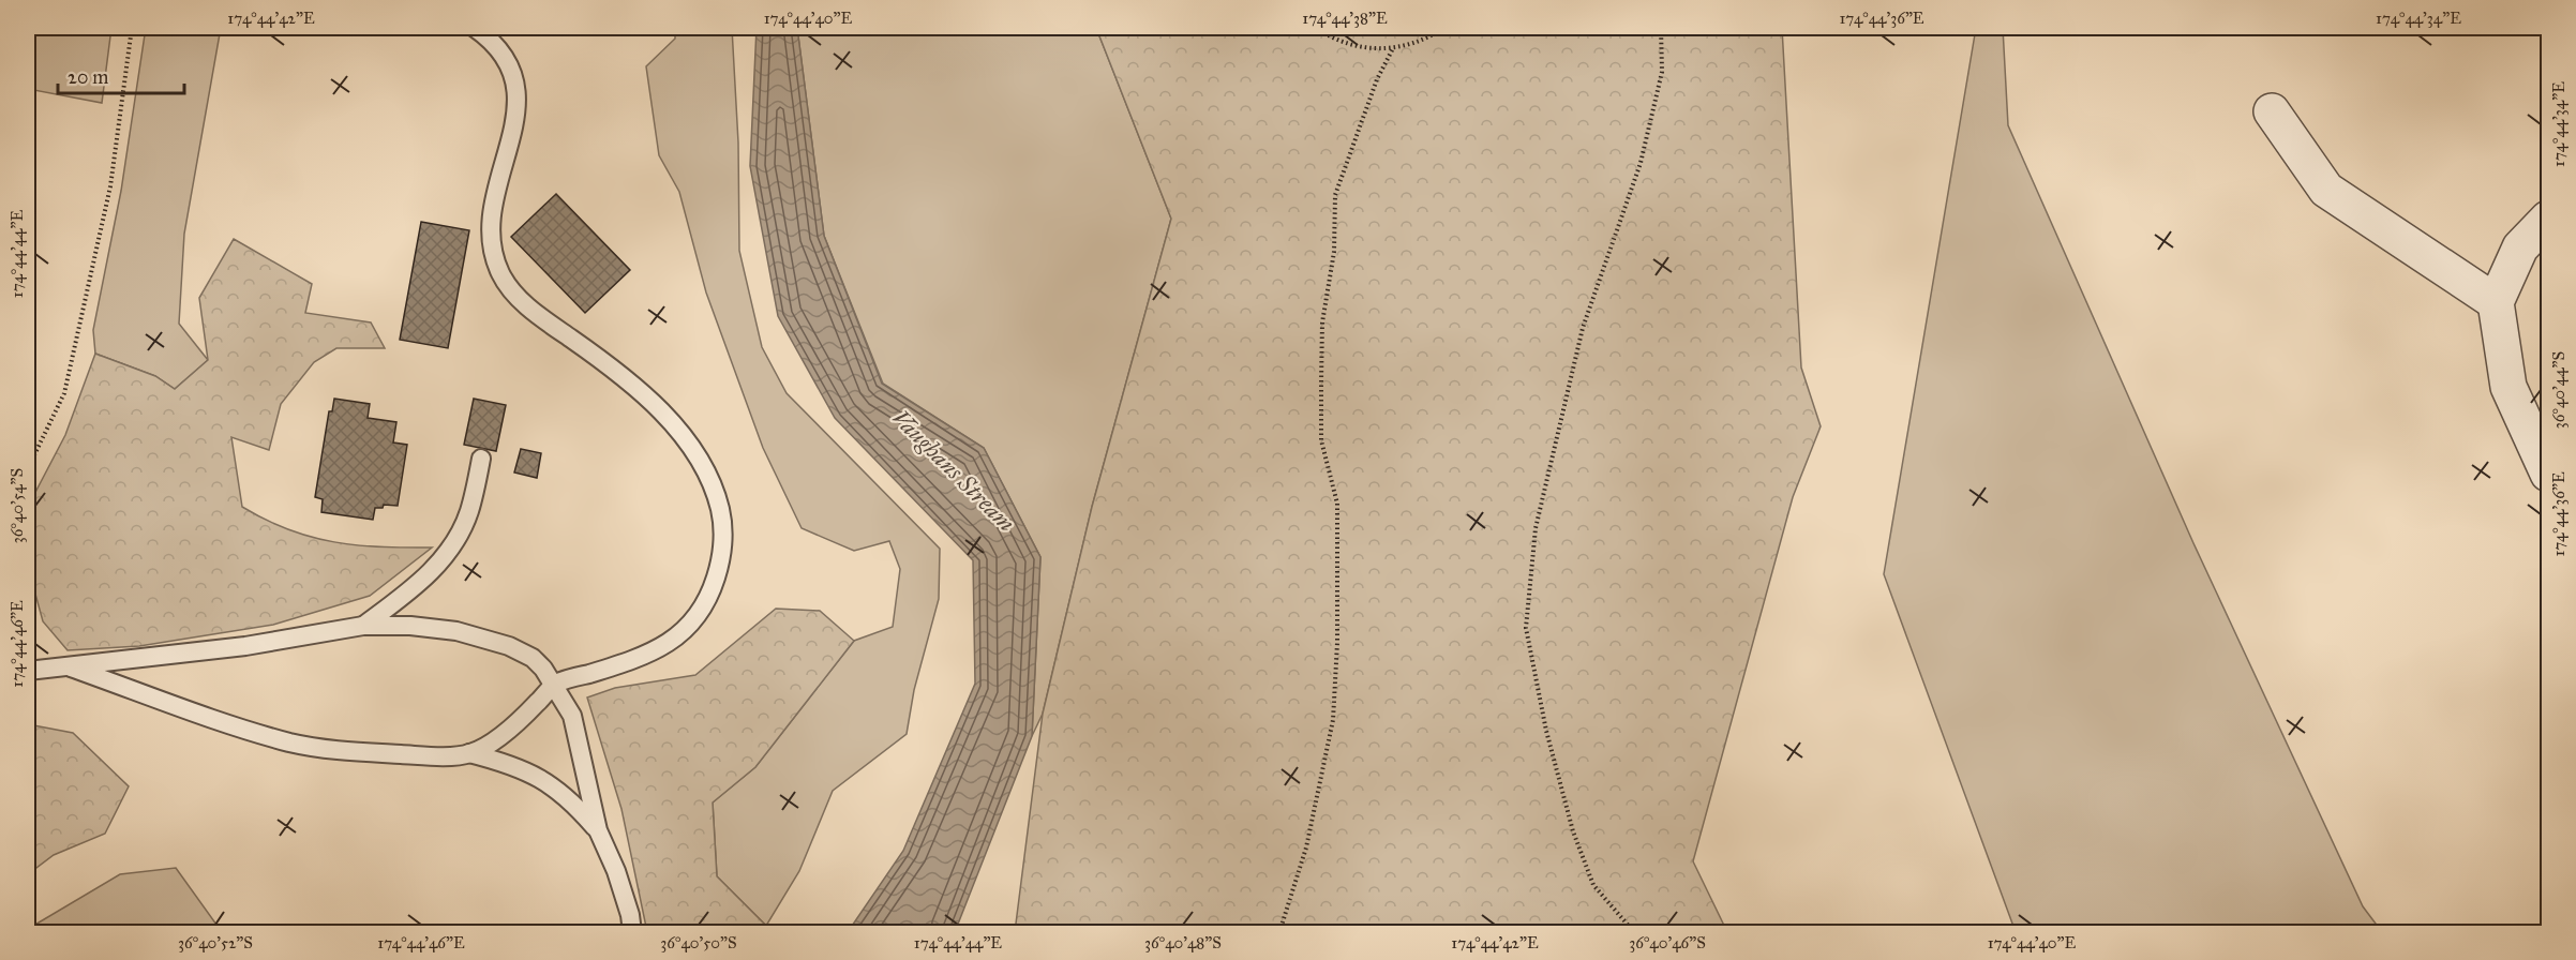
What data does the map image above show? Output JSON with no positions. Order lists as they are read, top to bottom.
{
  "water": ["Vaughans Stream"],
  "scale_bar": "20 m",
  "coordinates": [
    "174°44'42\"E",
    "174°44'40\"E",
    "174°44'38\"E",
    "174°44'36\"E",
    "174°44'34\"E",
    "174°44'44\"E",
    "36°40'44\"S",
    "36°40'54\"S",
    "174°44'46\"E",
    "36°40'52\"S",
    "36°40'50\"S",
    "36°40'48\"S",
    "36°40'46\"S"
  ]
}
